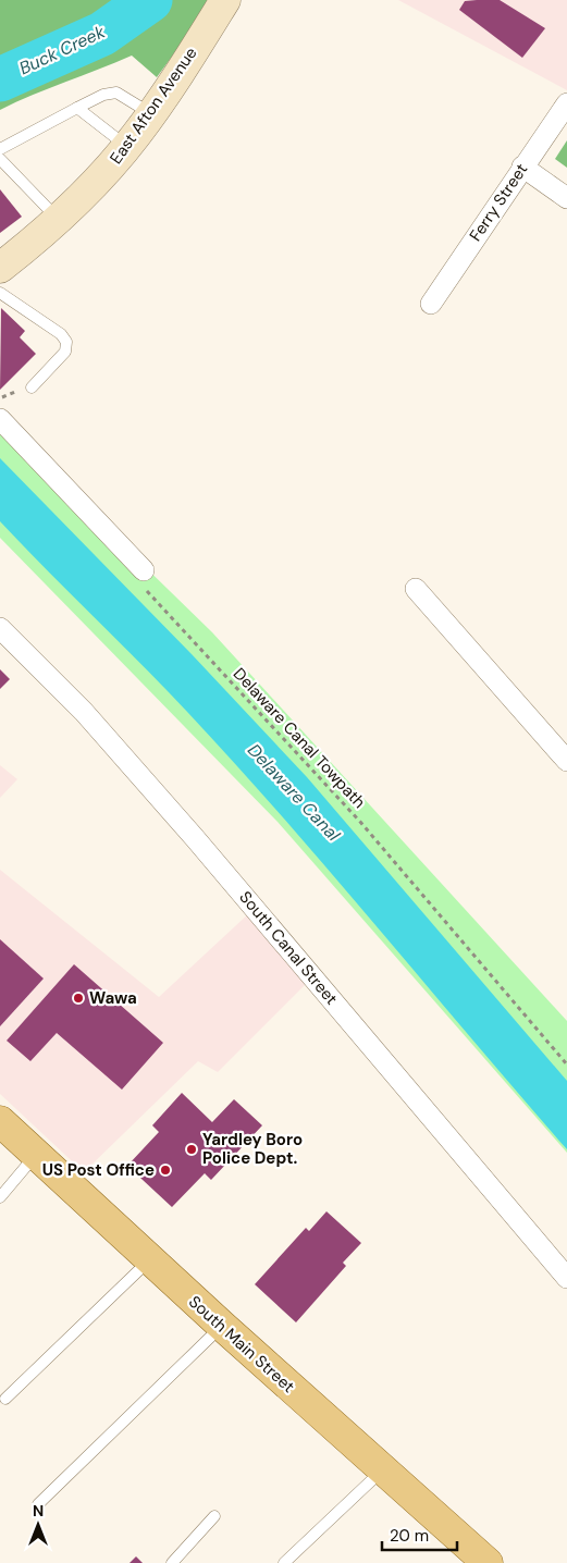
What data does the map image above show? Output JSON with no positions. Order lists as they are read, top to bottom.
{
  "streets": {
    "main road": ["East Afton Avenue", "South Main Street"],
    "street": ["Ferry Street", "South Canal Street"],
    "path": ["Delaware Canal Towpath"]
  },
  "water": ["Buck Creek", "Delaware Canal"],
  "places": ["Wawa", "Yardley Boro Police Dept.", "US Post Office"],
  "scale_bar": "20 m",
  "north": "top"
}
